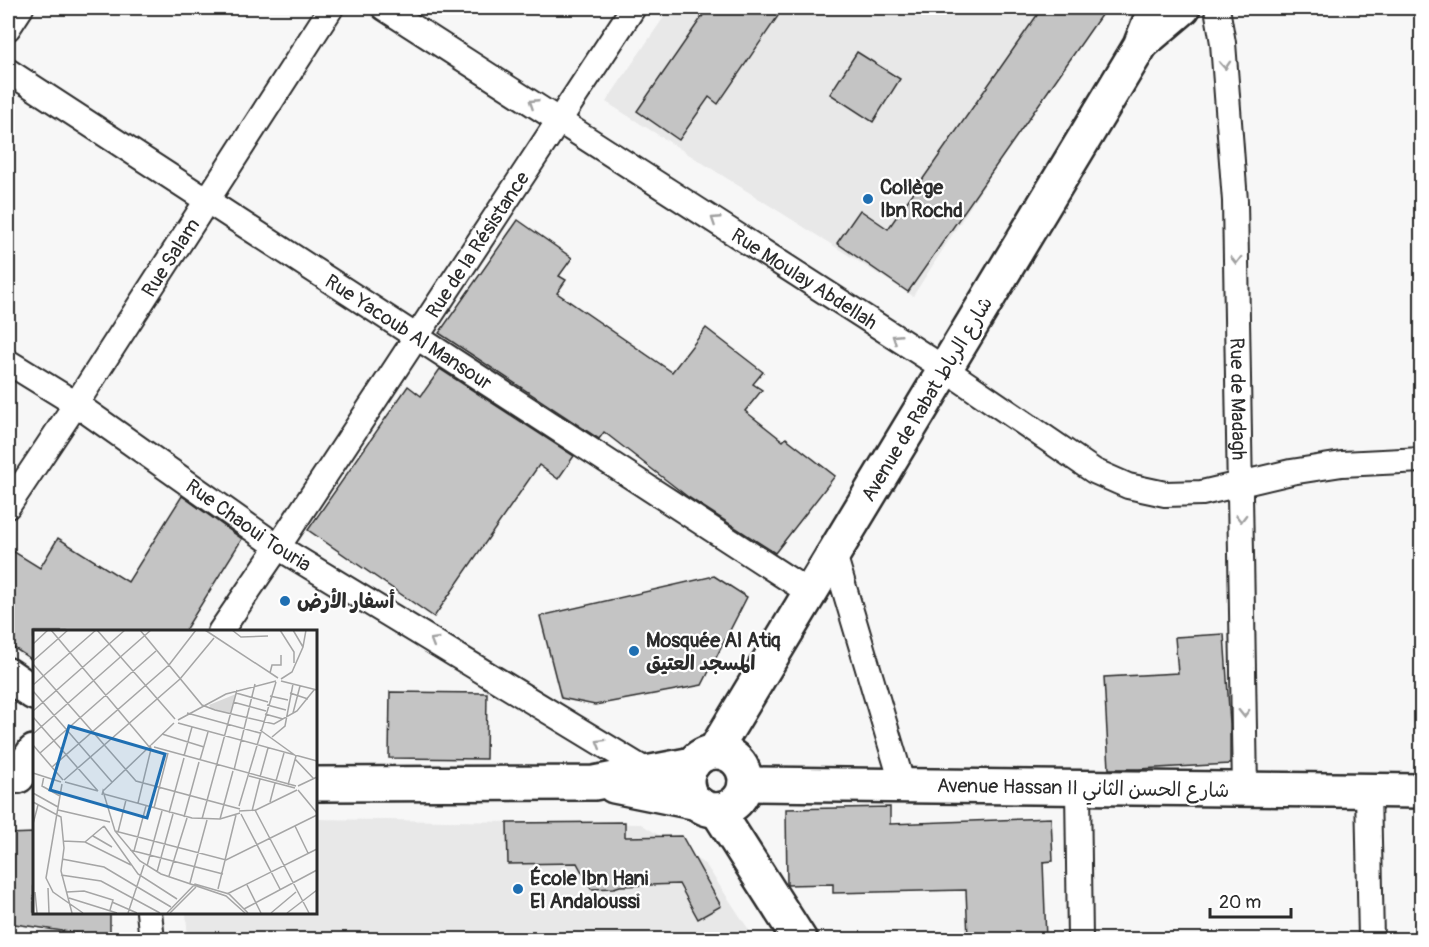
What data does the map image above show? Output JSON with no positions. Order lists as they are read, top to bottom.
{
  "streets": {
    "street": [
      "Rue de la Résistance",
      "Rue Salam",
      "Rue Moulay Abdellah",
      "Rue Yacoub Al Mansour",
      "Rue de Madagh",
      "Avenue de Rabat شارع الرباط",
      "Rue Chaoui Touria",
      "Avenue Hassan II شارع الحسن الثاني"
    ]
  },
  "crossings": [
    ["Rue de la Résistance", "Rue Moulay Abdellah"],
    ["Rue de la Résistance", "Rue Yacoub Al Mansour"],
    ["Rue de la Résistance", "Rue Chaoui Touria"],
    ["Rue Salam", "Rue Yacoub Al Mansour"],
    ["Rue Salam", "Rue Chaoui Touria"],
    ["Rue Moulay Abdellah", "Rue de Madagh"],
    ["Rue Moulay Abdellah", "Avenue de Rabat شارع الرباط"],
    ["Rue Yacoub Al Mansour", "Avenue de Rabat شارع الرباط"],
    ["Rue de Madagh", "Avenue Hassan II شارع الحسن الثاني"],
    ["Avenue de Rabat شارع الرباط", "Avenue Hassan II شارع الحسن الثاني"]
  ],
  "one_way": ["Rue Moulay Abdellah", "Rue de Madagh", "Rue Chaoui Touria"],
  "places": [
    "Collège Ibn Rochd",
    "أسفار الأرض",
    "Mosquée Al Atiq المسجد العتيق",
    "École Ibn Hani El Andaloussi"
  ],
  "scale_bar": "20 m"
}
